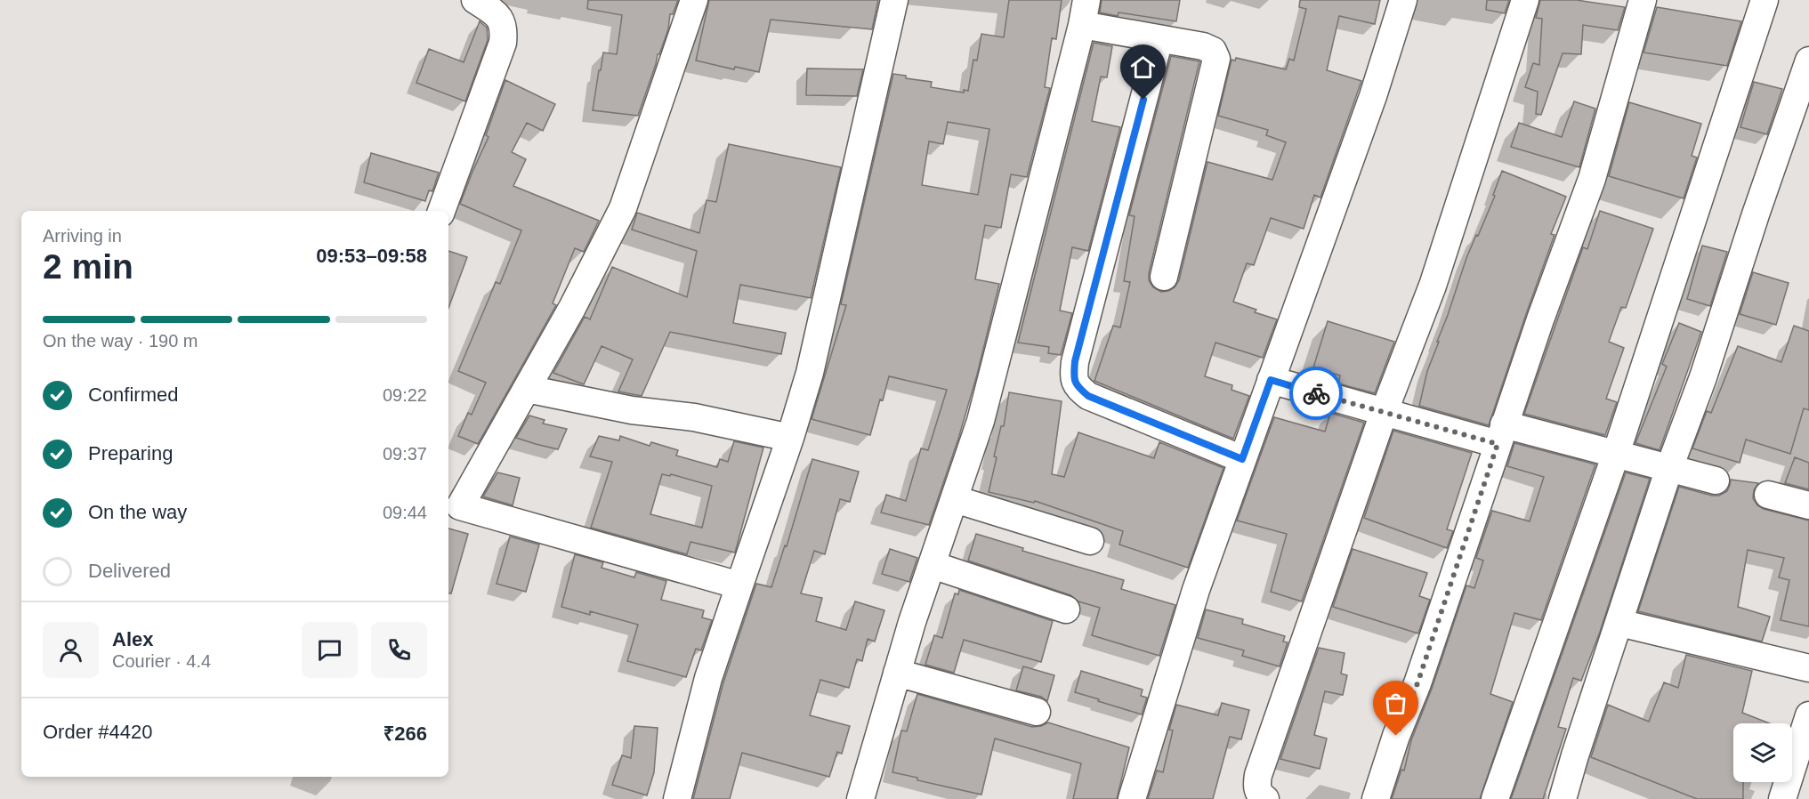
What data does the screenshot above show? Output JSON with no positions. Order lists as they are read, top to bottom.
{
  "page": {
    "heading": ["2 min", "Arriving in", "09:53–09:58"],
    "panel": [
      "Alex",
      "Courier · 4.4",
      "Order #4420",
      "₹266"
    ],
    "bar": "On the way · 190 m",
    "list": [
      ["Confirmed", "09:22"],
      ["Preparing", "09:37"],
      ["On the way", "09:44"],
      "Delivered"
    ]
  }
}
